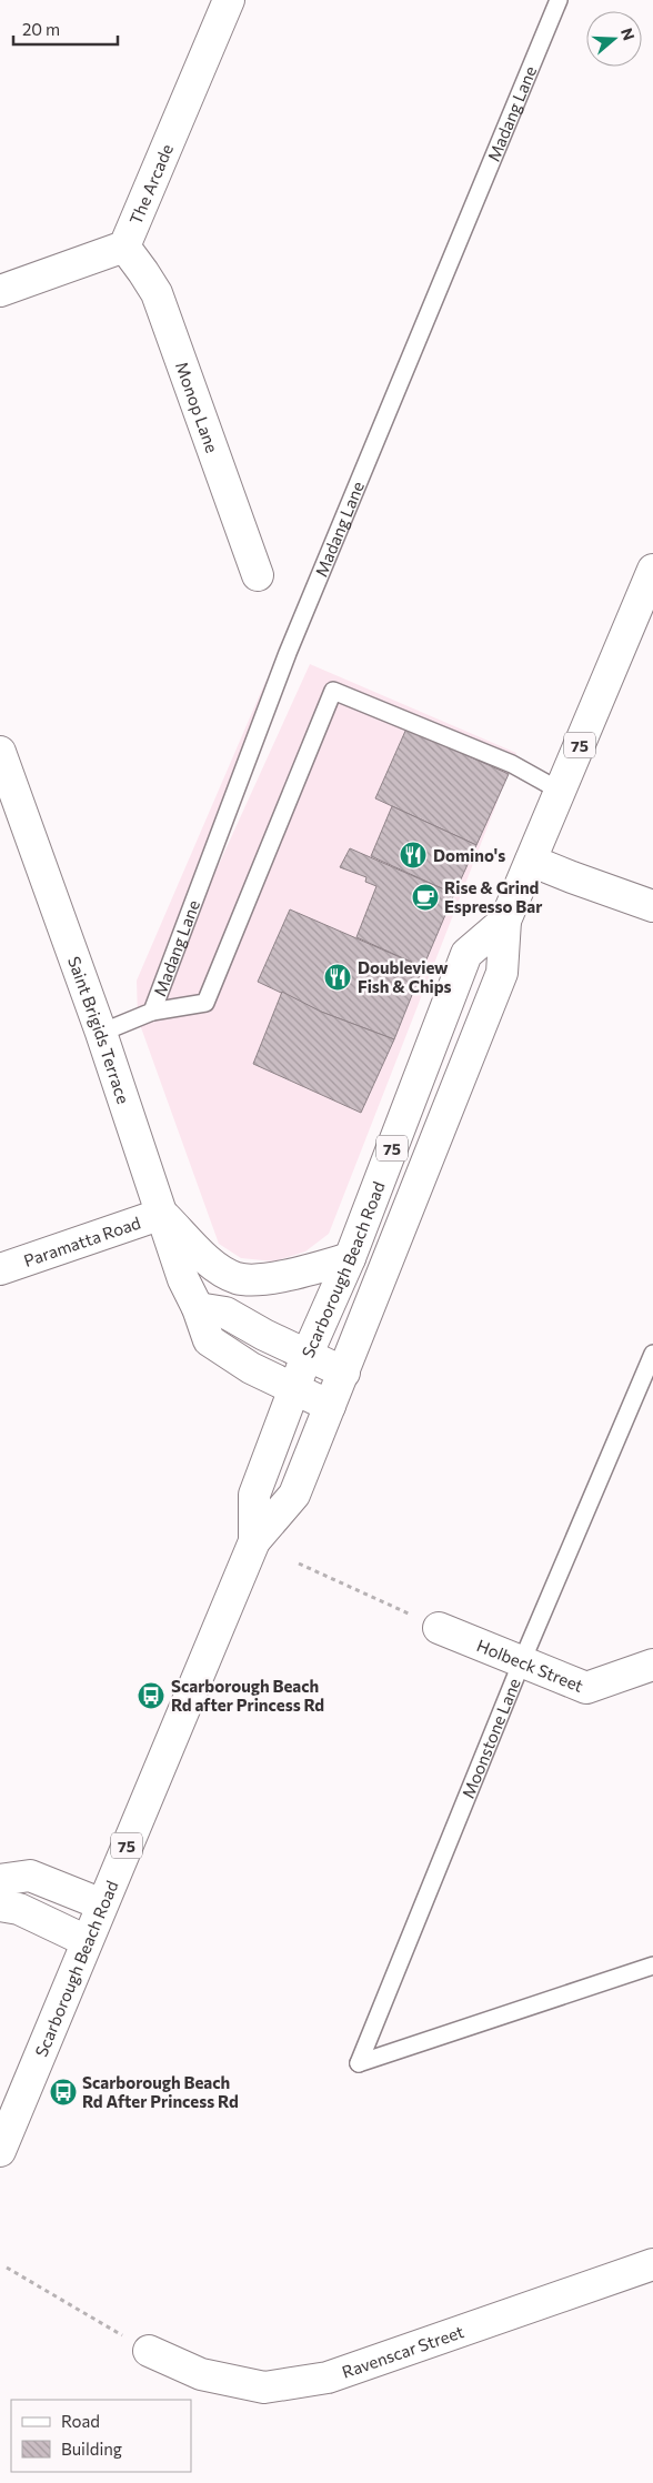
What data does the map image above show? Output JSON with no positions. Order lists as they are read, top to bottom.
{
  "streets": {
    "street": [
      "The Arcade",
      "Monop Lane",
      "75",
      "Saint Brigids Terrace",
      "Paramatta Road",
      "Scarborough Beach Road",
      "Holbeck Street",
      "Ravenscar Street"
    ],
    "lane": ["Madang Lane", "Moonstone Lane"]
  },
  "crossings": [
    ["Madang Lane", "Saint Brigids Terrace"],
    ["The Arcade", "Monop Lane"],
    ["Saint Brigids Terrace", "Paramatta Road"],
    ["Saint Brigids Terrace", "Scarborough Beach Road"],
    ["Holbeck Street", "Moonstone Lane"]
  ],
  "places": {
    "restaurant": ["Domino's", "Doubleview Fish & Chips"],
    "cafe": ["Rise & Grind Espresso Bar"],
    "bus stop": ["Scarborough Beach Rd after Princess Rd", "Scarborough Beach Rd After Princess Rd"]
  },
  "legend": ["Road", "Building"],
  "scale_bar": "20 m",
  "north": "right"
}
